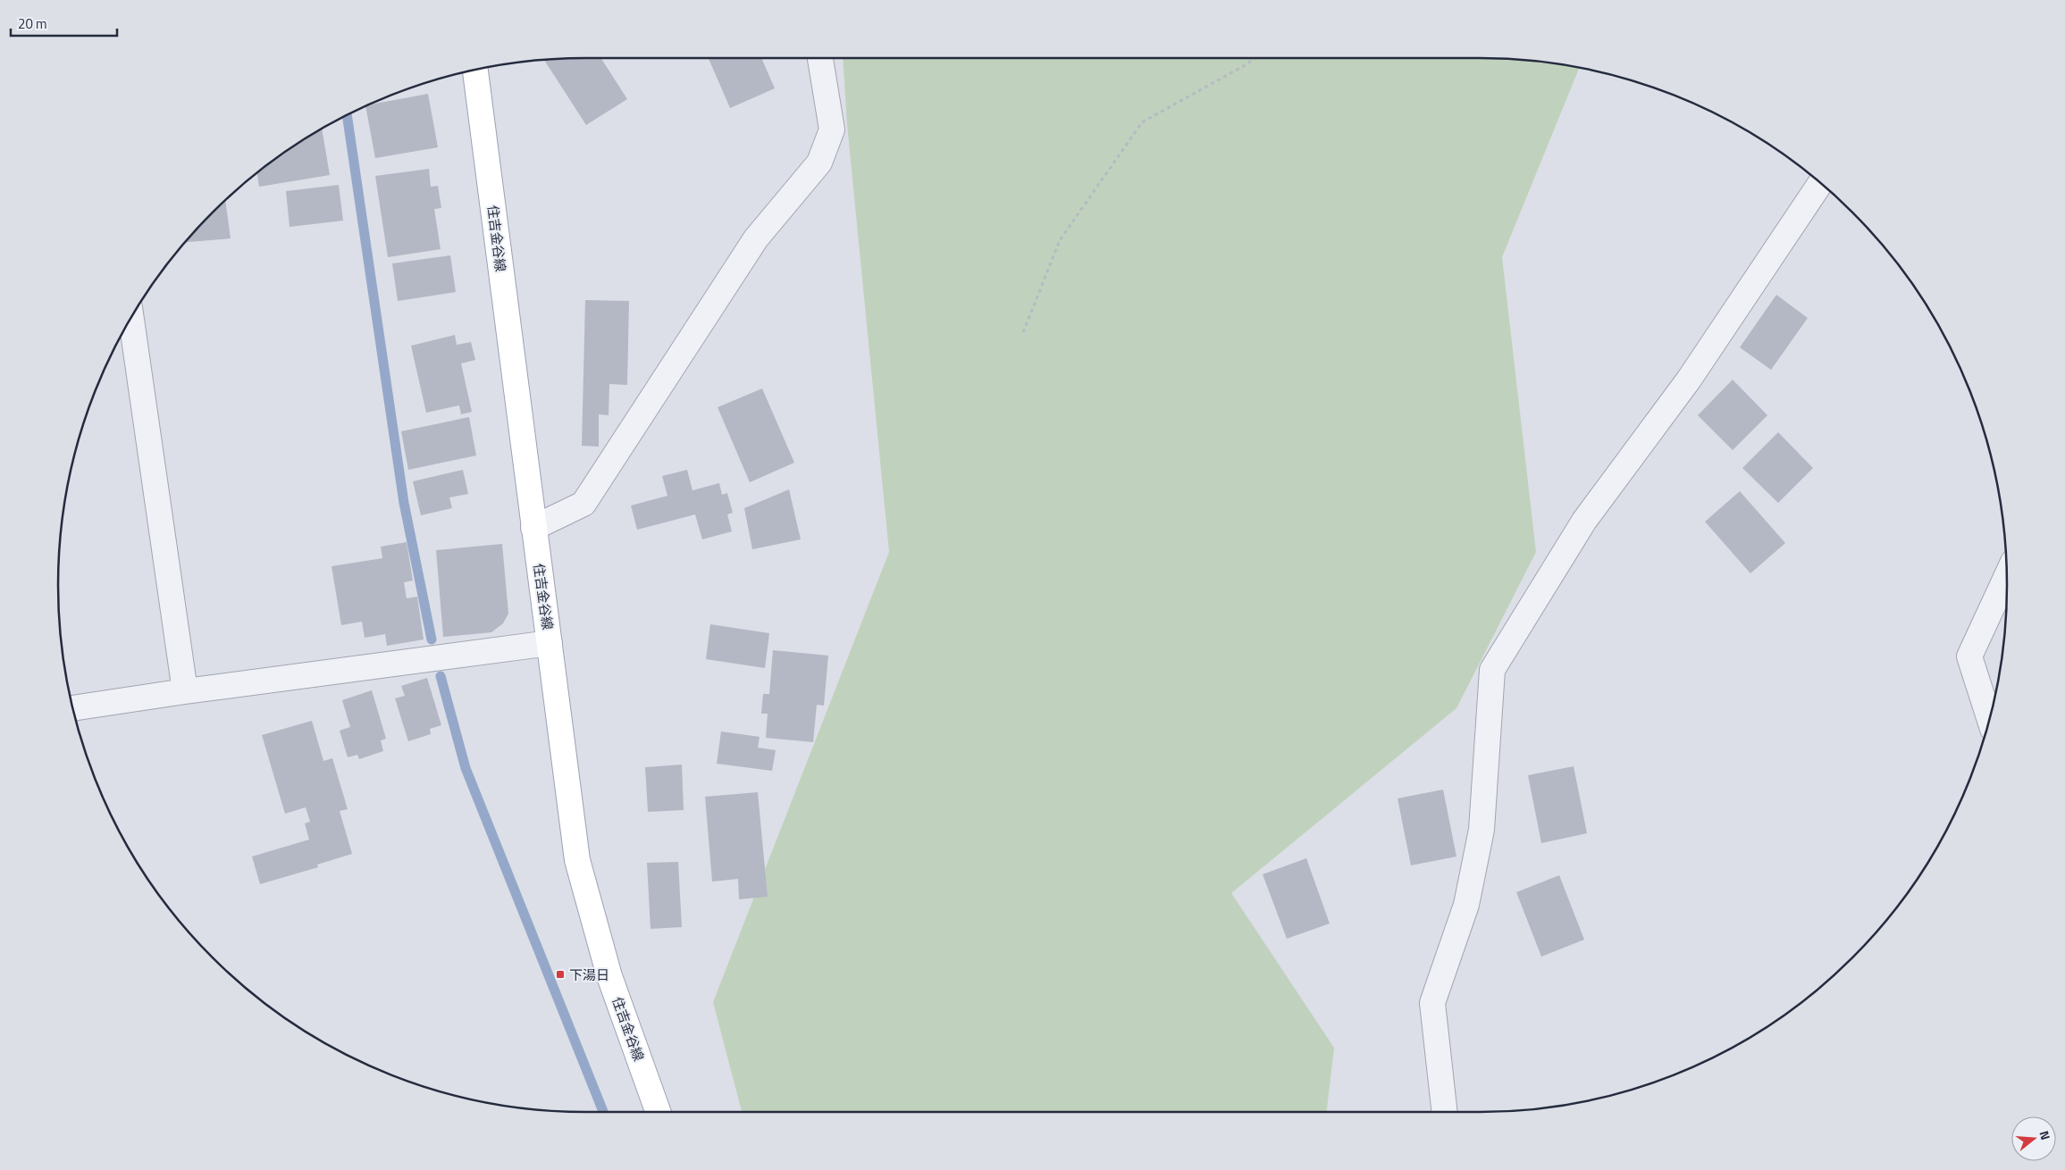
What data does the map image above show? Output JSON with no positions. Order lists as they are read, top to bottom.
{
  "streets": {
    "main road": ["住吉金谷線"]
  },
  "places": {
    "transit": ["下湯日"]
  },
  "scale_bar": "20 m",
  "north": "right"
}
